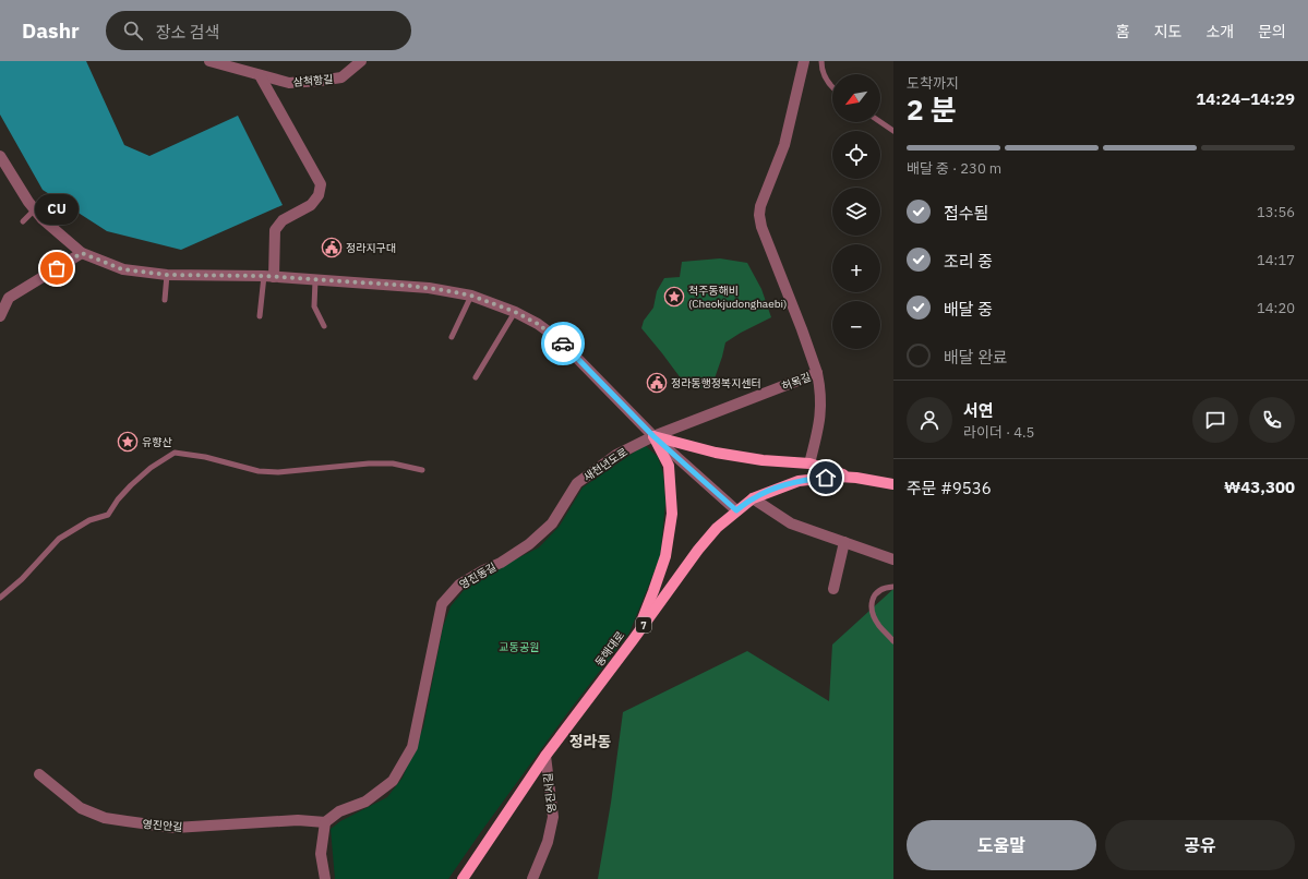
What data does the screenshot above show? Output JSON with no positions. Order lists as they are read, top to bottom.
{
  "streets": {
    "main road": ["7", "동해대로"],
    "street": [
      "삼척항길",
      "허목길",
      "새천년도로",
      "영진동길",
      "영진서길",
      "영진안길"
    ]
  },
  "crossings": [
    ["허목길", "새천년도로"],
    ["새천년도로", "영진동길"],
    ["영진동길", "영진안길"],
    ["동해대로", "영진서길"]
  ],
  "districts": ["정라동"],
  "parks": ["교동공원"],
  "places": {
    "public building": ["정라지구대", "정라동행정복지센터"],
    "other": ["CU"],
    "place": ["척주동해비 (Cheokjudonghaebi)", "유향산"]
  },
  "north": "bottom left",
  "page": {
    "header": "Dashr",
    "search": "장소 검색",
    "nav": [
      "홈",
      "지도",
      "소개",
      "문의"
    ],
    "heading": ["2 분", "도착까지", "14:24–14:29"],
    "panel": [
      "서연",
      "라이더 · 4.5",
      "주문 #9536",
      "₩43,300"
    ],
    "map_buttons": ["+", "−"],
    "bar": "배달 중 · 230 m",
    "list": [
      ["접수됨", "13:56"],
      ["조리 중", "14:17"],
      ["배달 중", "14:20"],
      "배달 완료"
    ],
    "bubble": "CU",
    "buttons": ["도움말", "공유"]
  }
}
